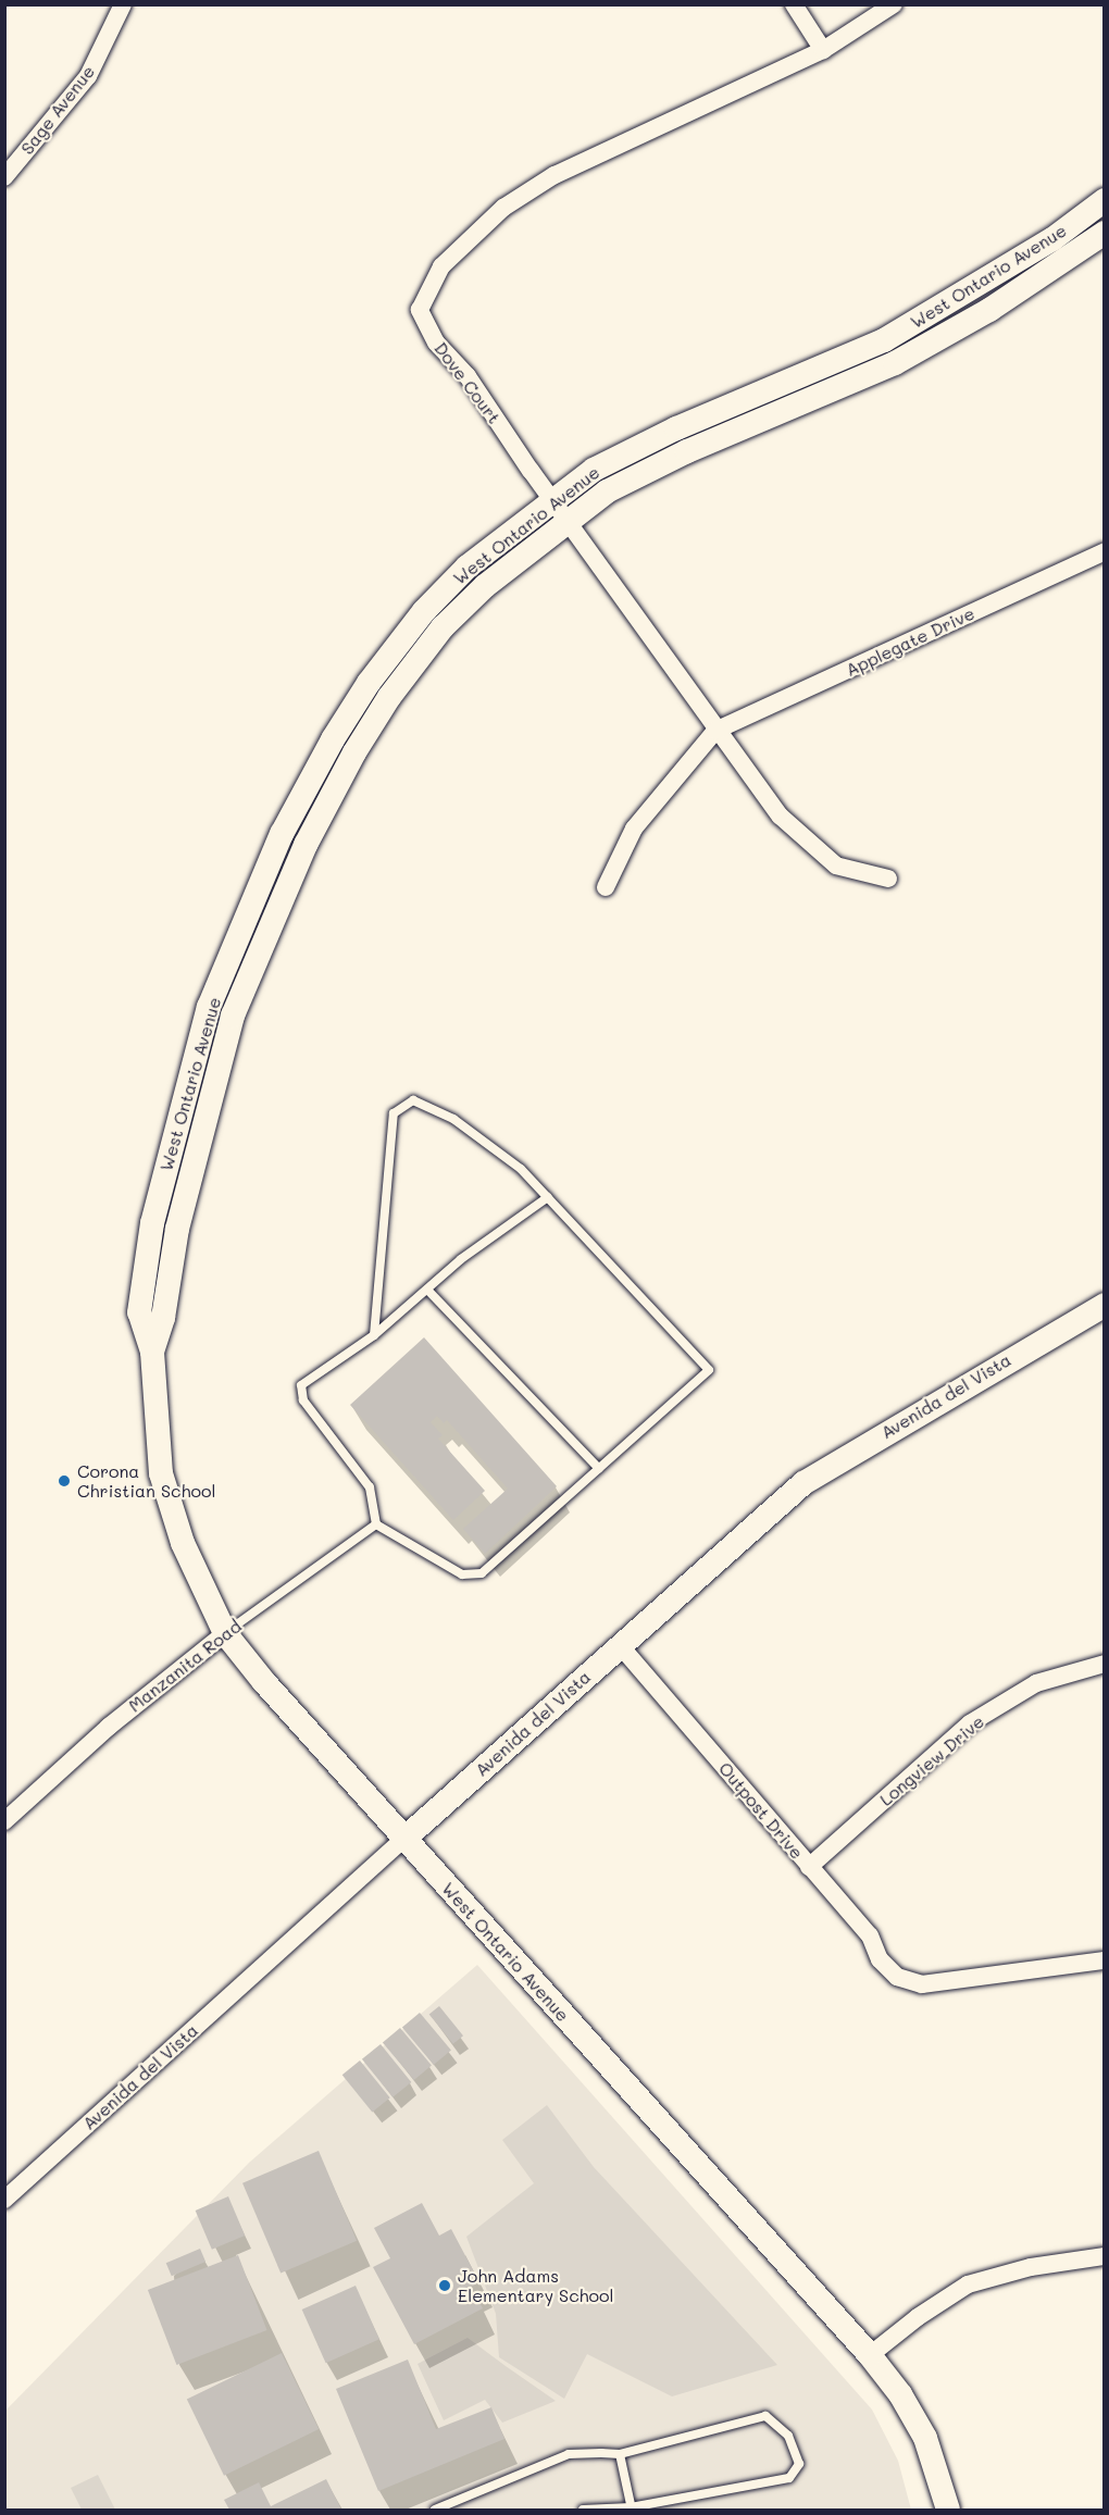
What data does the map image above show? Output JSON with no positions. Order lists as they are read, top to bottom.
{
  "streets": {
    "main road": ["West Ontario Avenue", "Avenida del Vista"],
    "street": [
      "Sage Avenue",
      "Dove Court",
      "Applegate Drive",
      "Manzanita Road",
      "Longview Drive",
      "Outpost Drive"
    ]
  },
  "crossings": [
    ["West Ontario Avenue", "Dove Court"],
    ["West Ontario Avenue", "Avenida del Vista"],
    ["West Ontario Avenue", "Manzanita Road"],
    ["Dove Court", "Applegate Drive"],
    ["Avenida del Vista", "Outpost Drive"],
    ["Longview Drive", "Outpost Drive"]
  ],
  "places": ["Corona Christian School", "John Adams Elementary School"]
}
